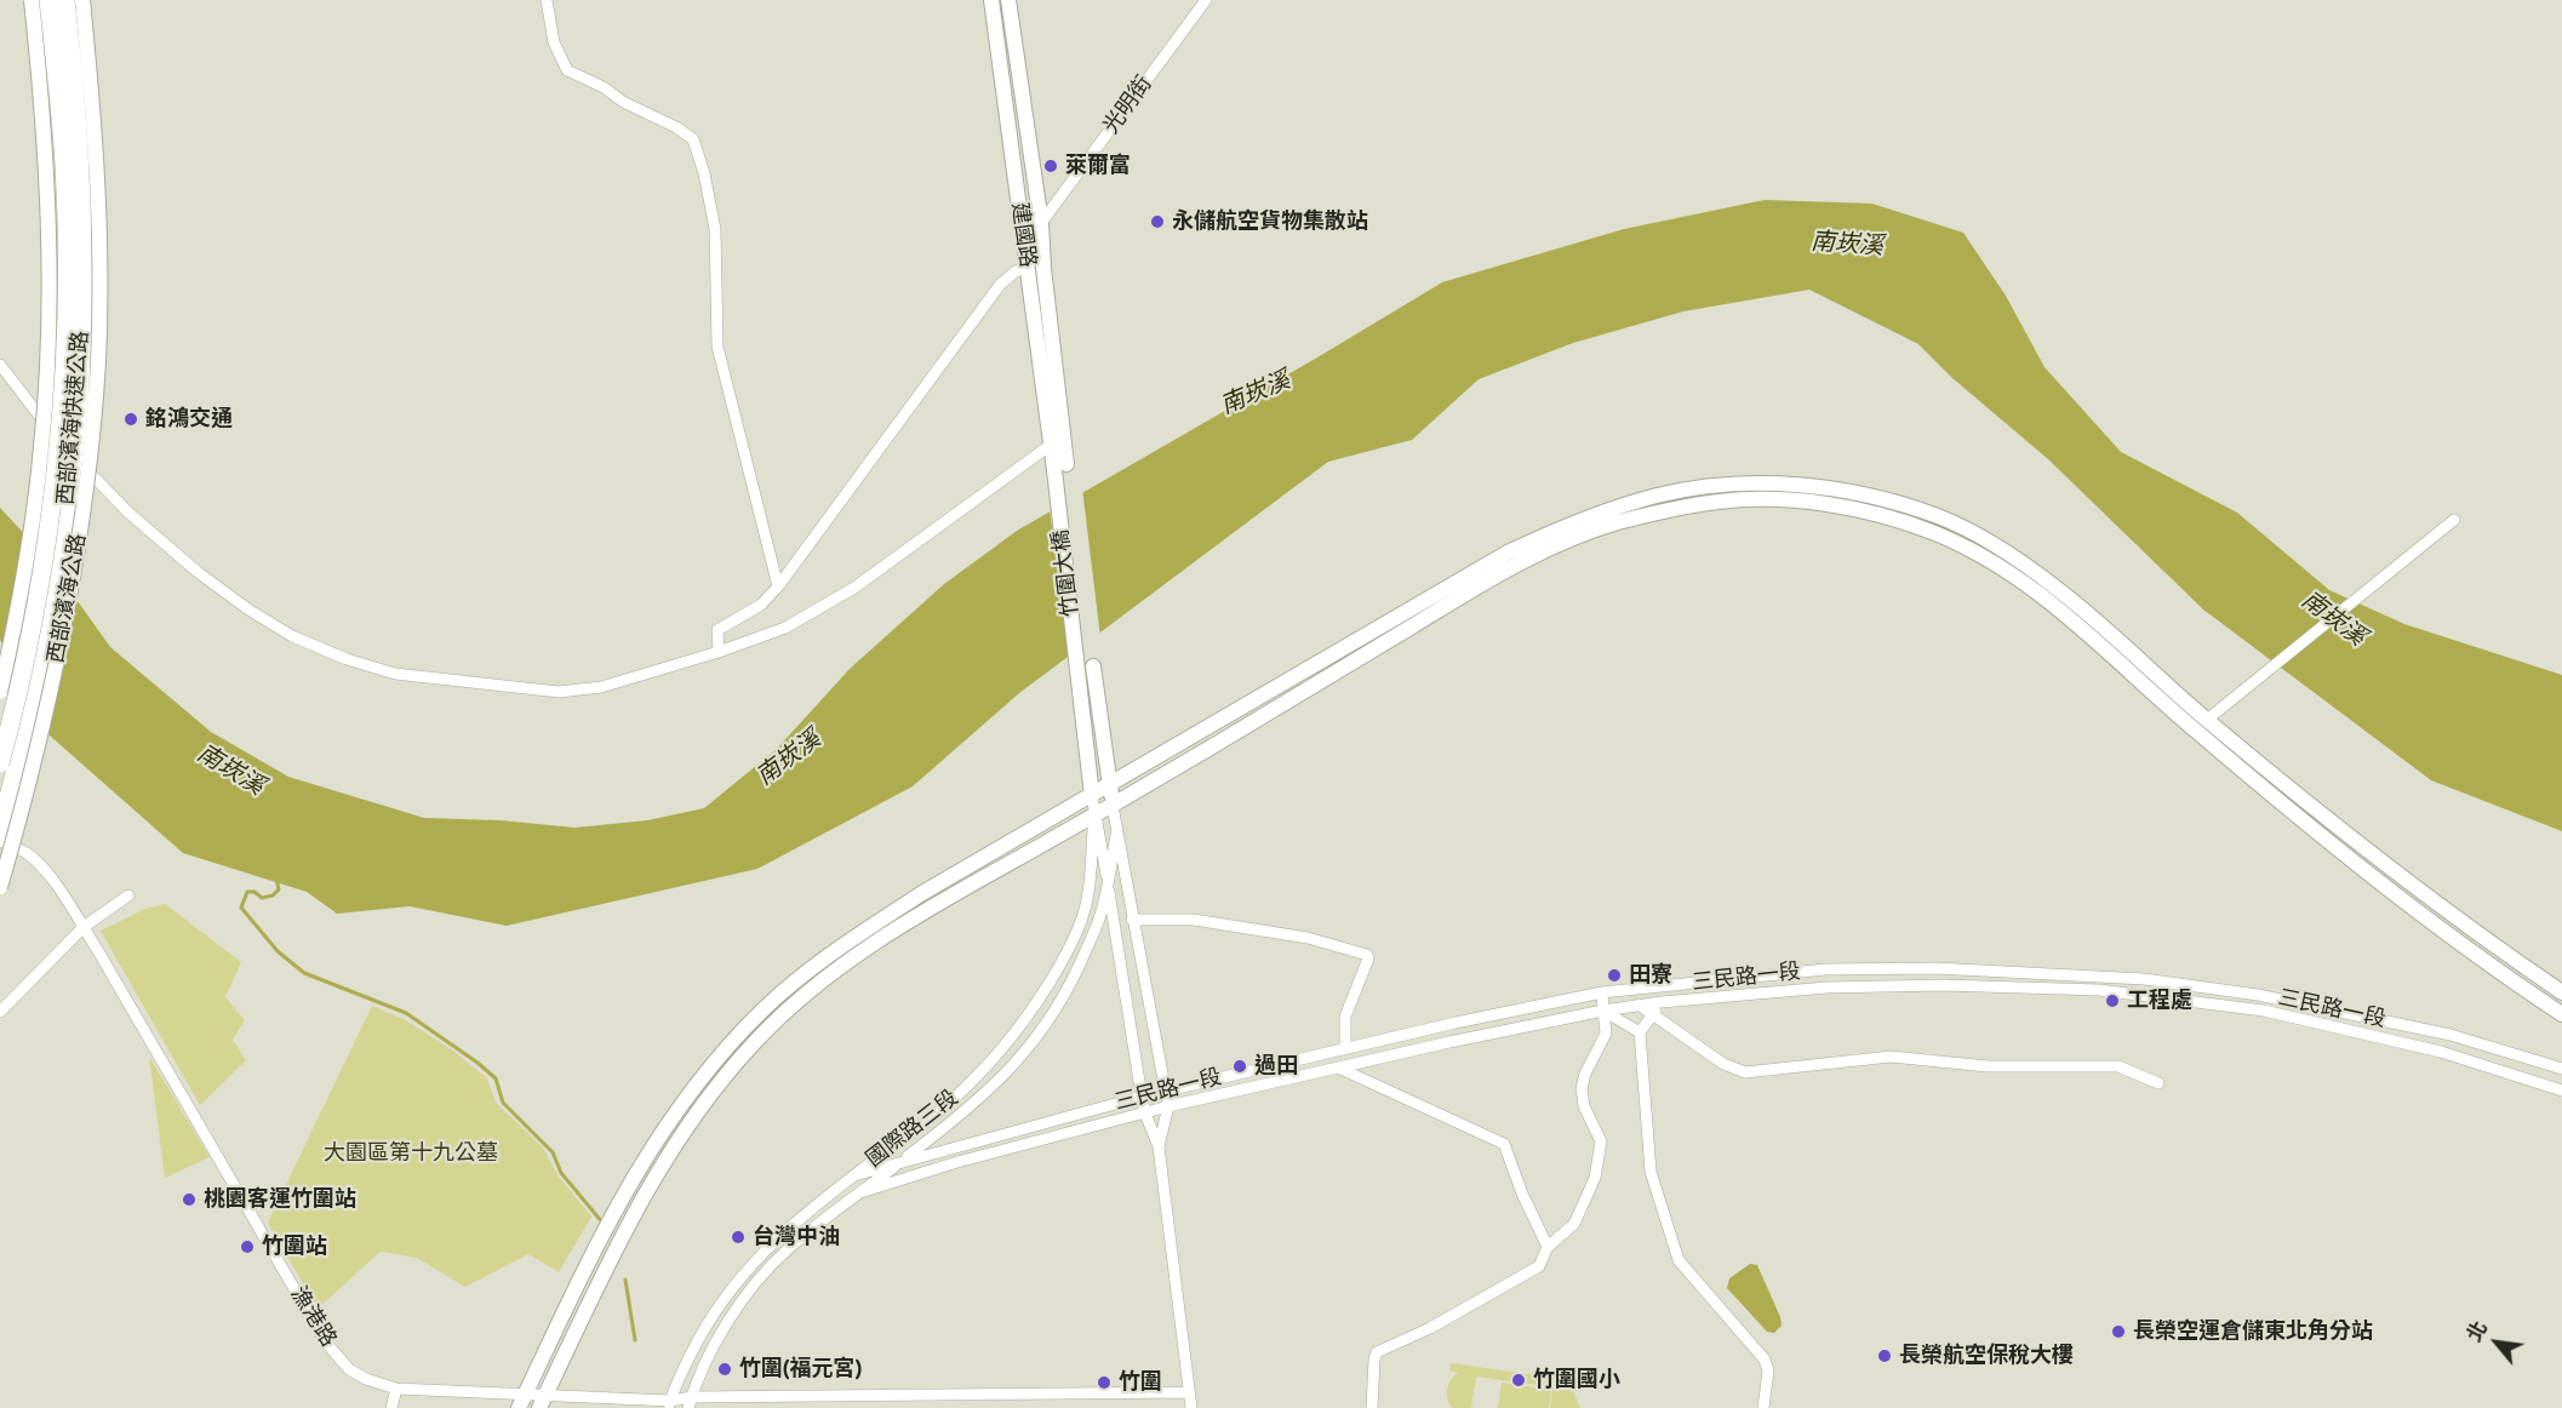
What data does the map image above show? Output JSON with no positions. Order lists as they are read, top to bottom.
{
  "streets": {
    "highway": ["西部濱海快速公路"],
    "main road": ["建國路", "竹圍大橋", "西部濱海公路"],
    "street": [
      "光明街",
      "三民路一段",
      "國際路三段",
      "漁港路"
    ]
  },
  "crossings": [
    ["光明街", "建國路"],
    ["建國路", "竹圍大橋"],
    ["西部濱海快速公路", "漁港路"],
    ["三民路一段", "國際路三段"],
    ["國際路三段", "漁港路"]
  ],
  "water": ["南崁溪"],
  "parks": ["大園區第十九公墓"],
  "places": [
    "萊爾富",
    "永儲航空貨物集散站",
    "銘鴻交通",
    "田寮",
    "工程處",
    "過田",
    "桃園客運竹圍站",
    "台灣中油",
    "竹圍站",
    "長榮空運倉儲東北角分站",
    "長榮航空保稅大樓",
    "竹圍(福元宮)",
    "竹圍國小",
    "竹圍"
  ],
  "north": "top left"
}
